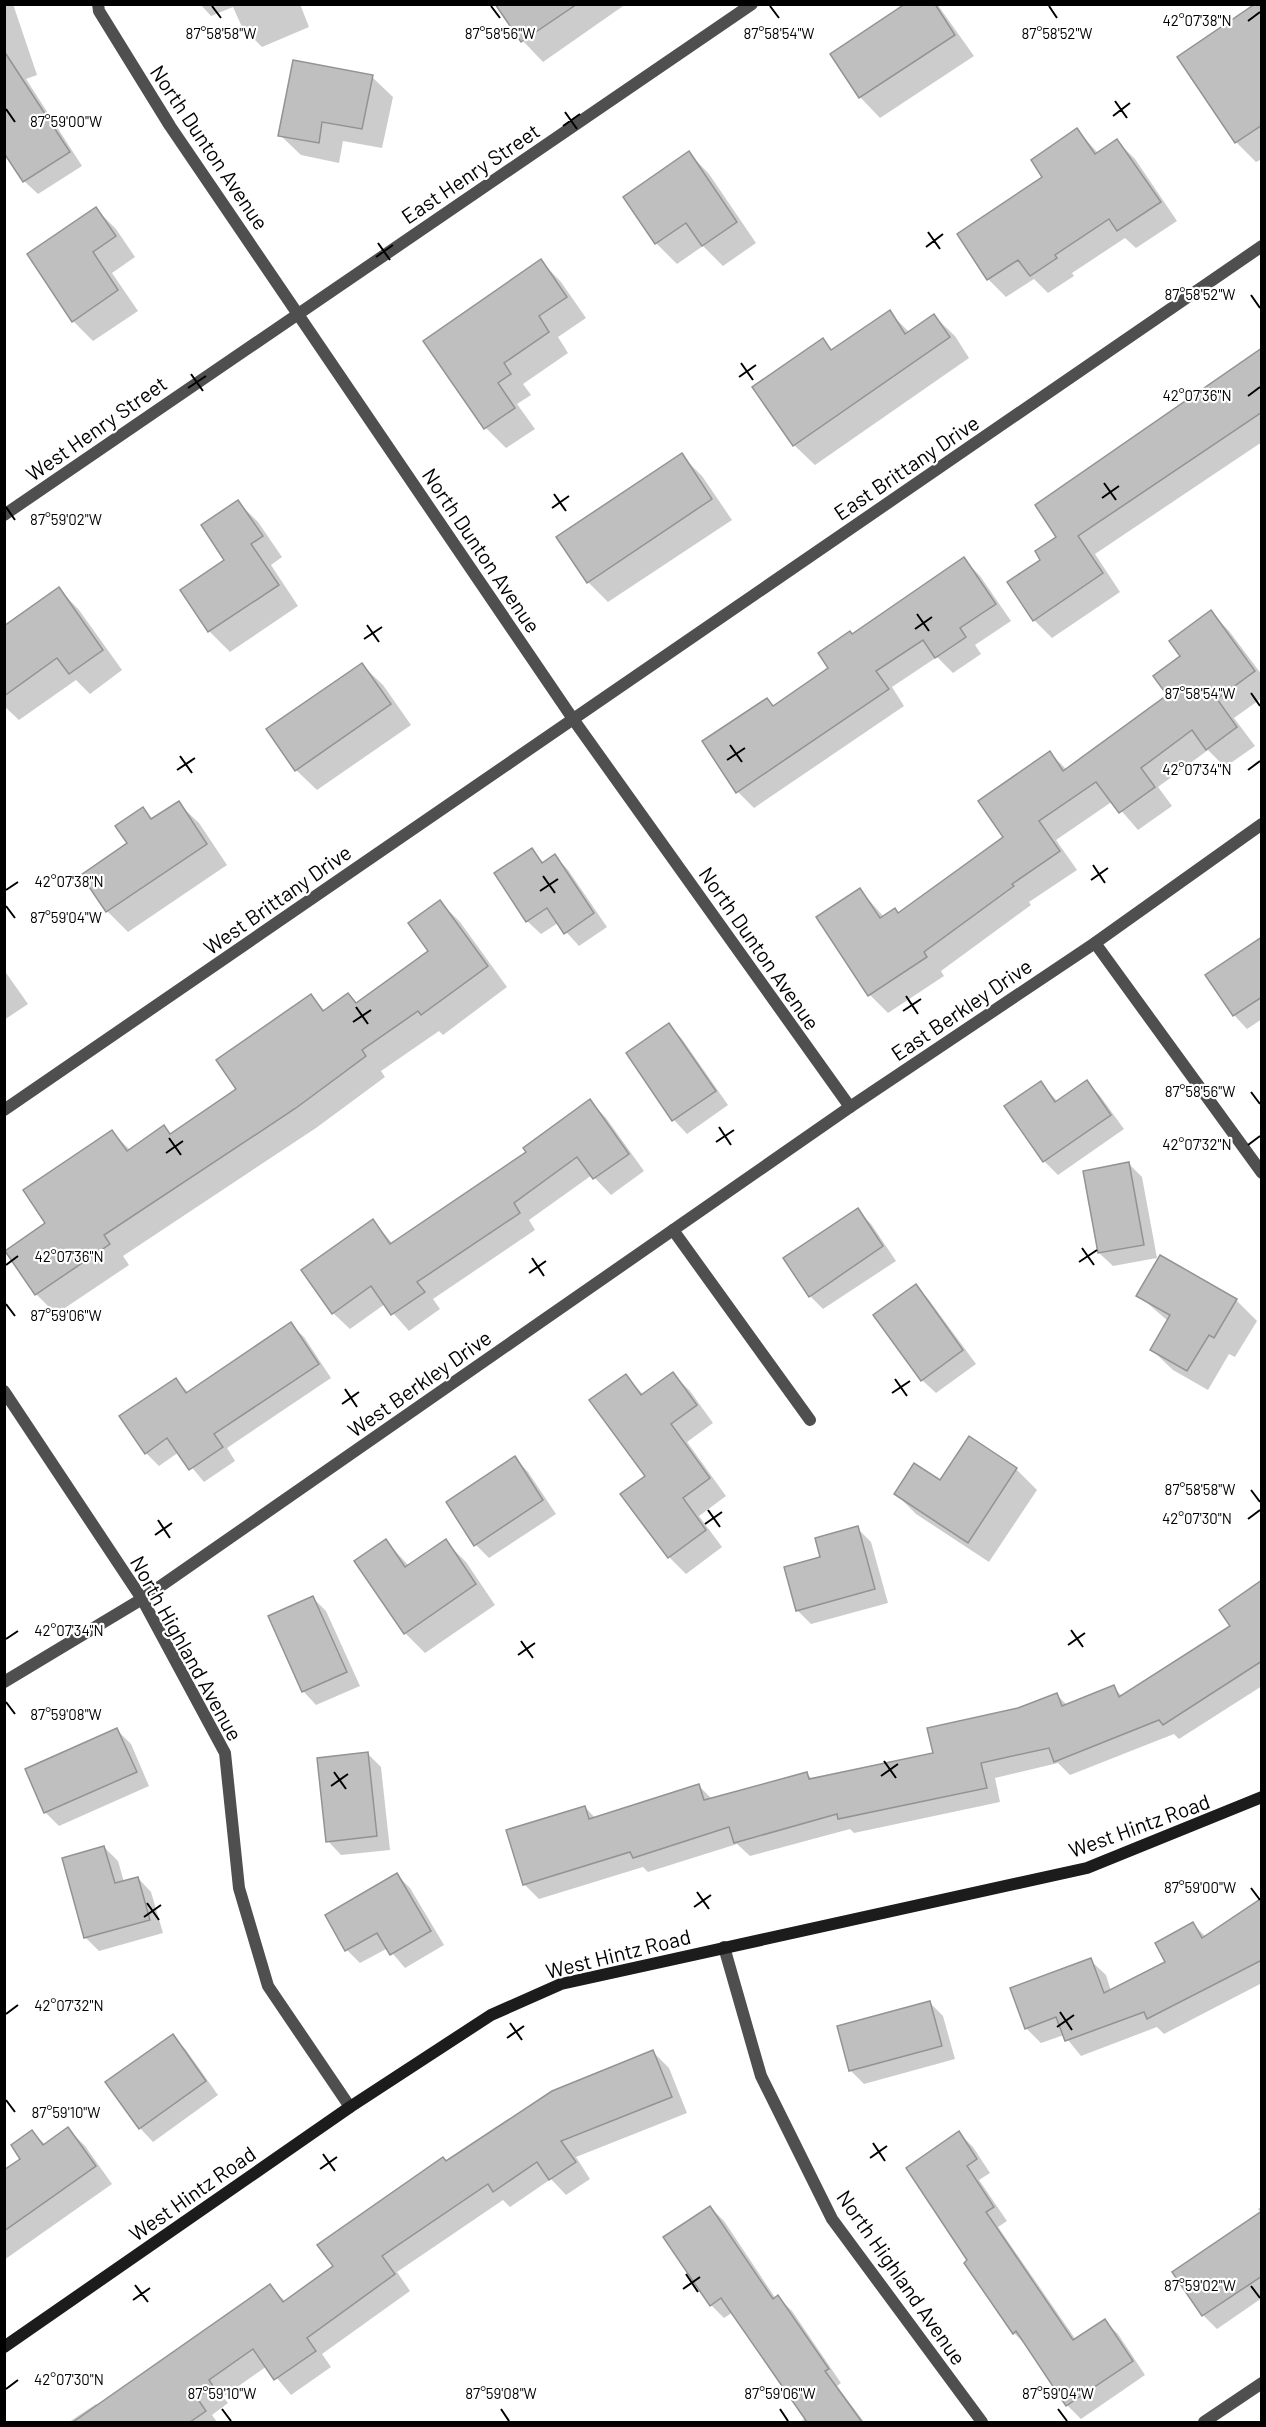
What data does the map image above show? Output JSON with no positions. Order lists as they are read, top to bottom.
{
  "streets": {
    "street": [
      "North Dunton Avenue",
      "East Henry Street",
      "West Henry Street",
      "East Brittany Drive",
      "West Brittany Drive",
      "East Berkley Drive",
      "West Berkley Drive",
      "North Highland Avenue",
      "West Hintz Road"
    ]
  },
  "crossings": [
    ["North Dunton Avenue", "East Henry Street"],
    ["North Dunton Avenue", "West Henry Street"],
    ["North Dunton Avenue", "East Brittany Drive"],
    ["North Dunton Avenue", "West Brittany Drive"],
    ["North Dunton Avenue", "East Berkley Drive"],
    ["North Dunton Avenue", "West Berkley Drive"],
    ["East Henry Street", "West Henry Street"],
    ["East Brittany Drive", "West Brittany Drive"],
    ["East Berkley Drive", "West Berkley Drive"],
    ["West Berkley Drive", "North Highland Avenue"],
    ["North Highland Avenue", "West Hintz Road"]
  ],
  "coordinates": [
    "42°07'38\"N",
    "87°58'58\"W",
    "87°58'56\"W",
    "87°58'54\"W",
    "87°58'52\"W",
    "87°59'00\"W",
    "42°07'36\"N",
    "87°59'02\"W",
    "42°07'34\"N",
    "87°59'04\"W",
    "42°07'32\"N",
    "87°59'06\"W",
    "42°07'30\"N",
    "87°59'08\"W",
    "87°59'10\"W"
  ]
}
